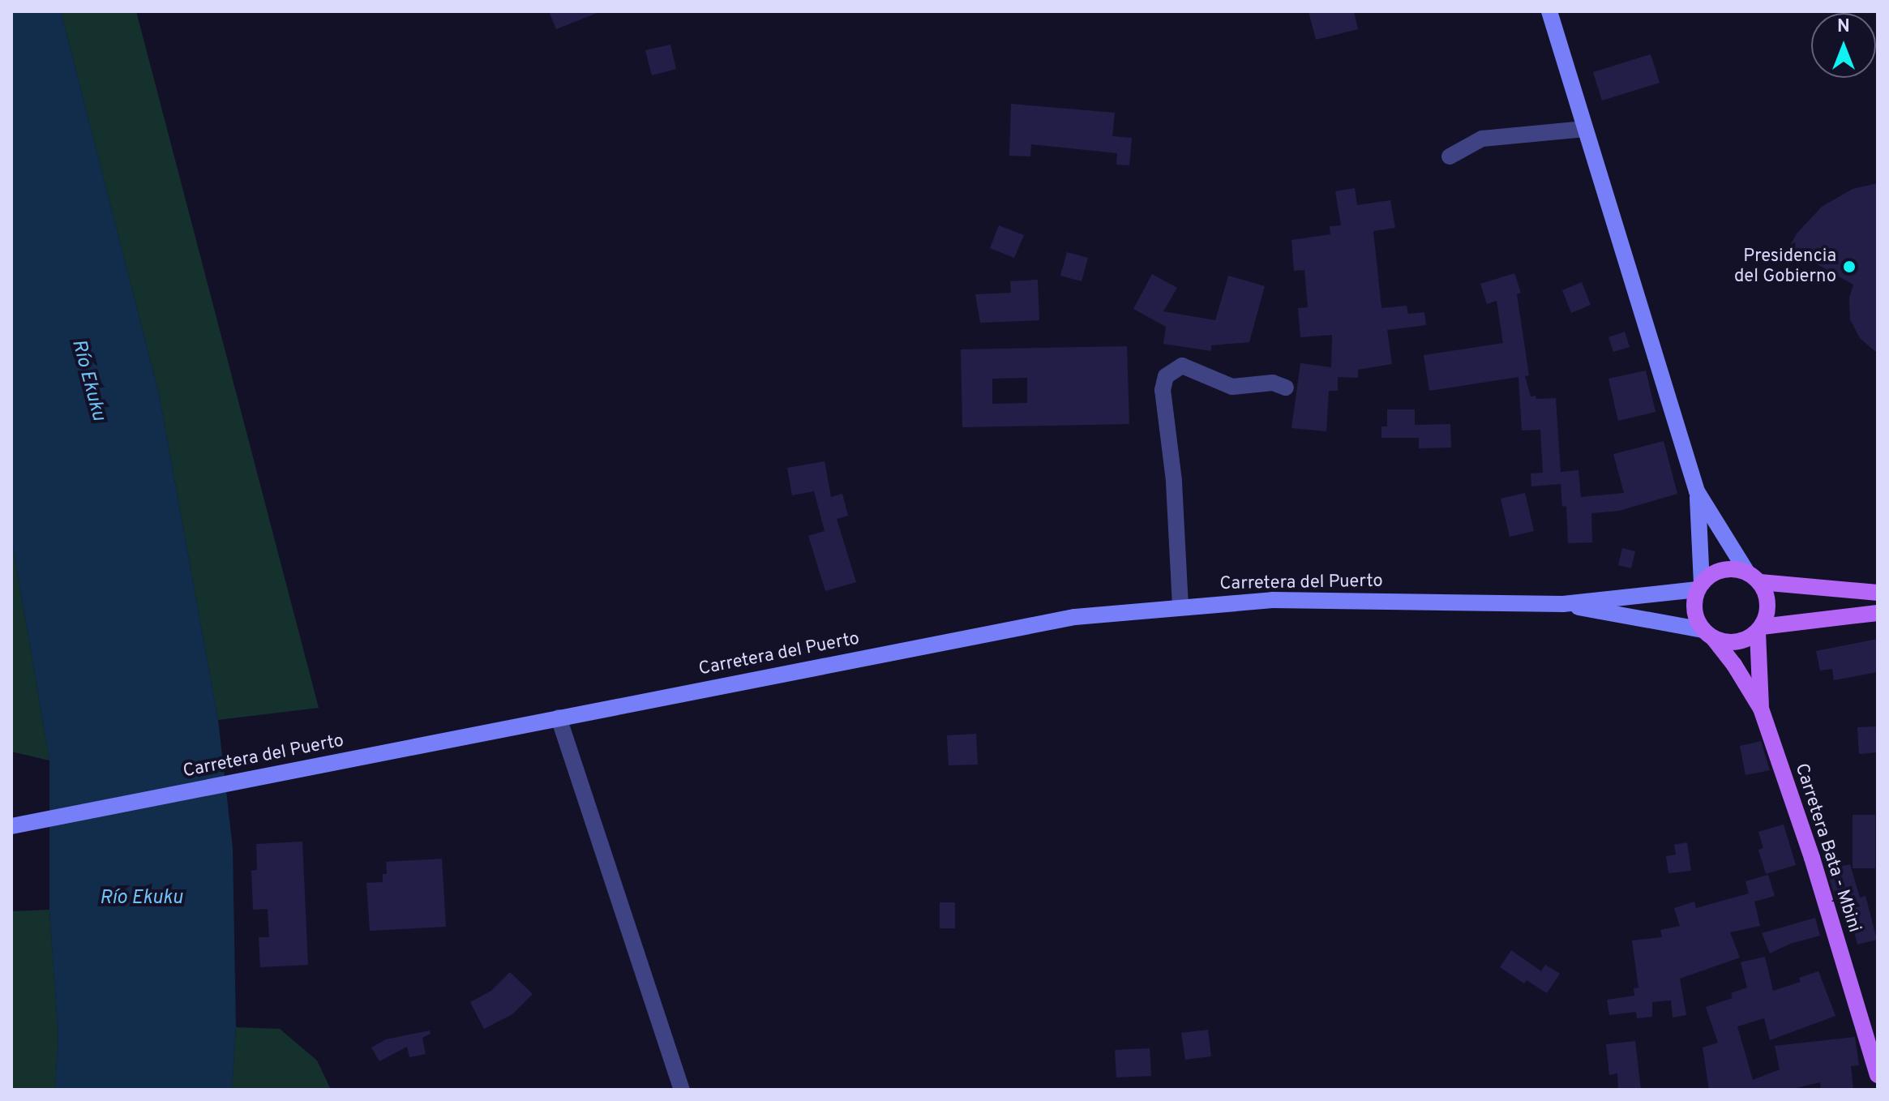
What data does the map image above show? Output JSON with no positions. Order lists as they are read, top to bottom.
{
  "streets": {
    "main road": ["Carretera del Puerto", "Carretera Bata - Mbini"]
  },
  "crossings": [
    ["Carretera del Puerto", "Carretera Bata - Mbini"]
  ],
  "water": ["Río Ekuku"],
  "places": ["Presidencia del Gobierno"],
  "north": "top"
}
